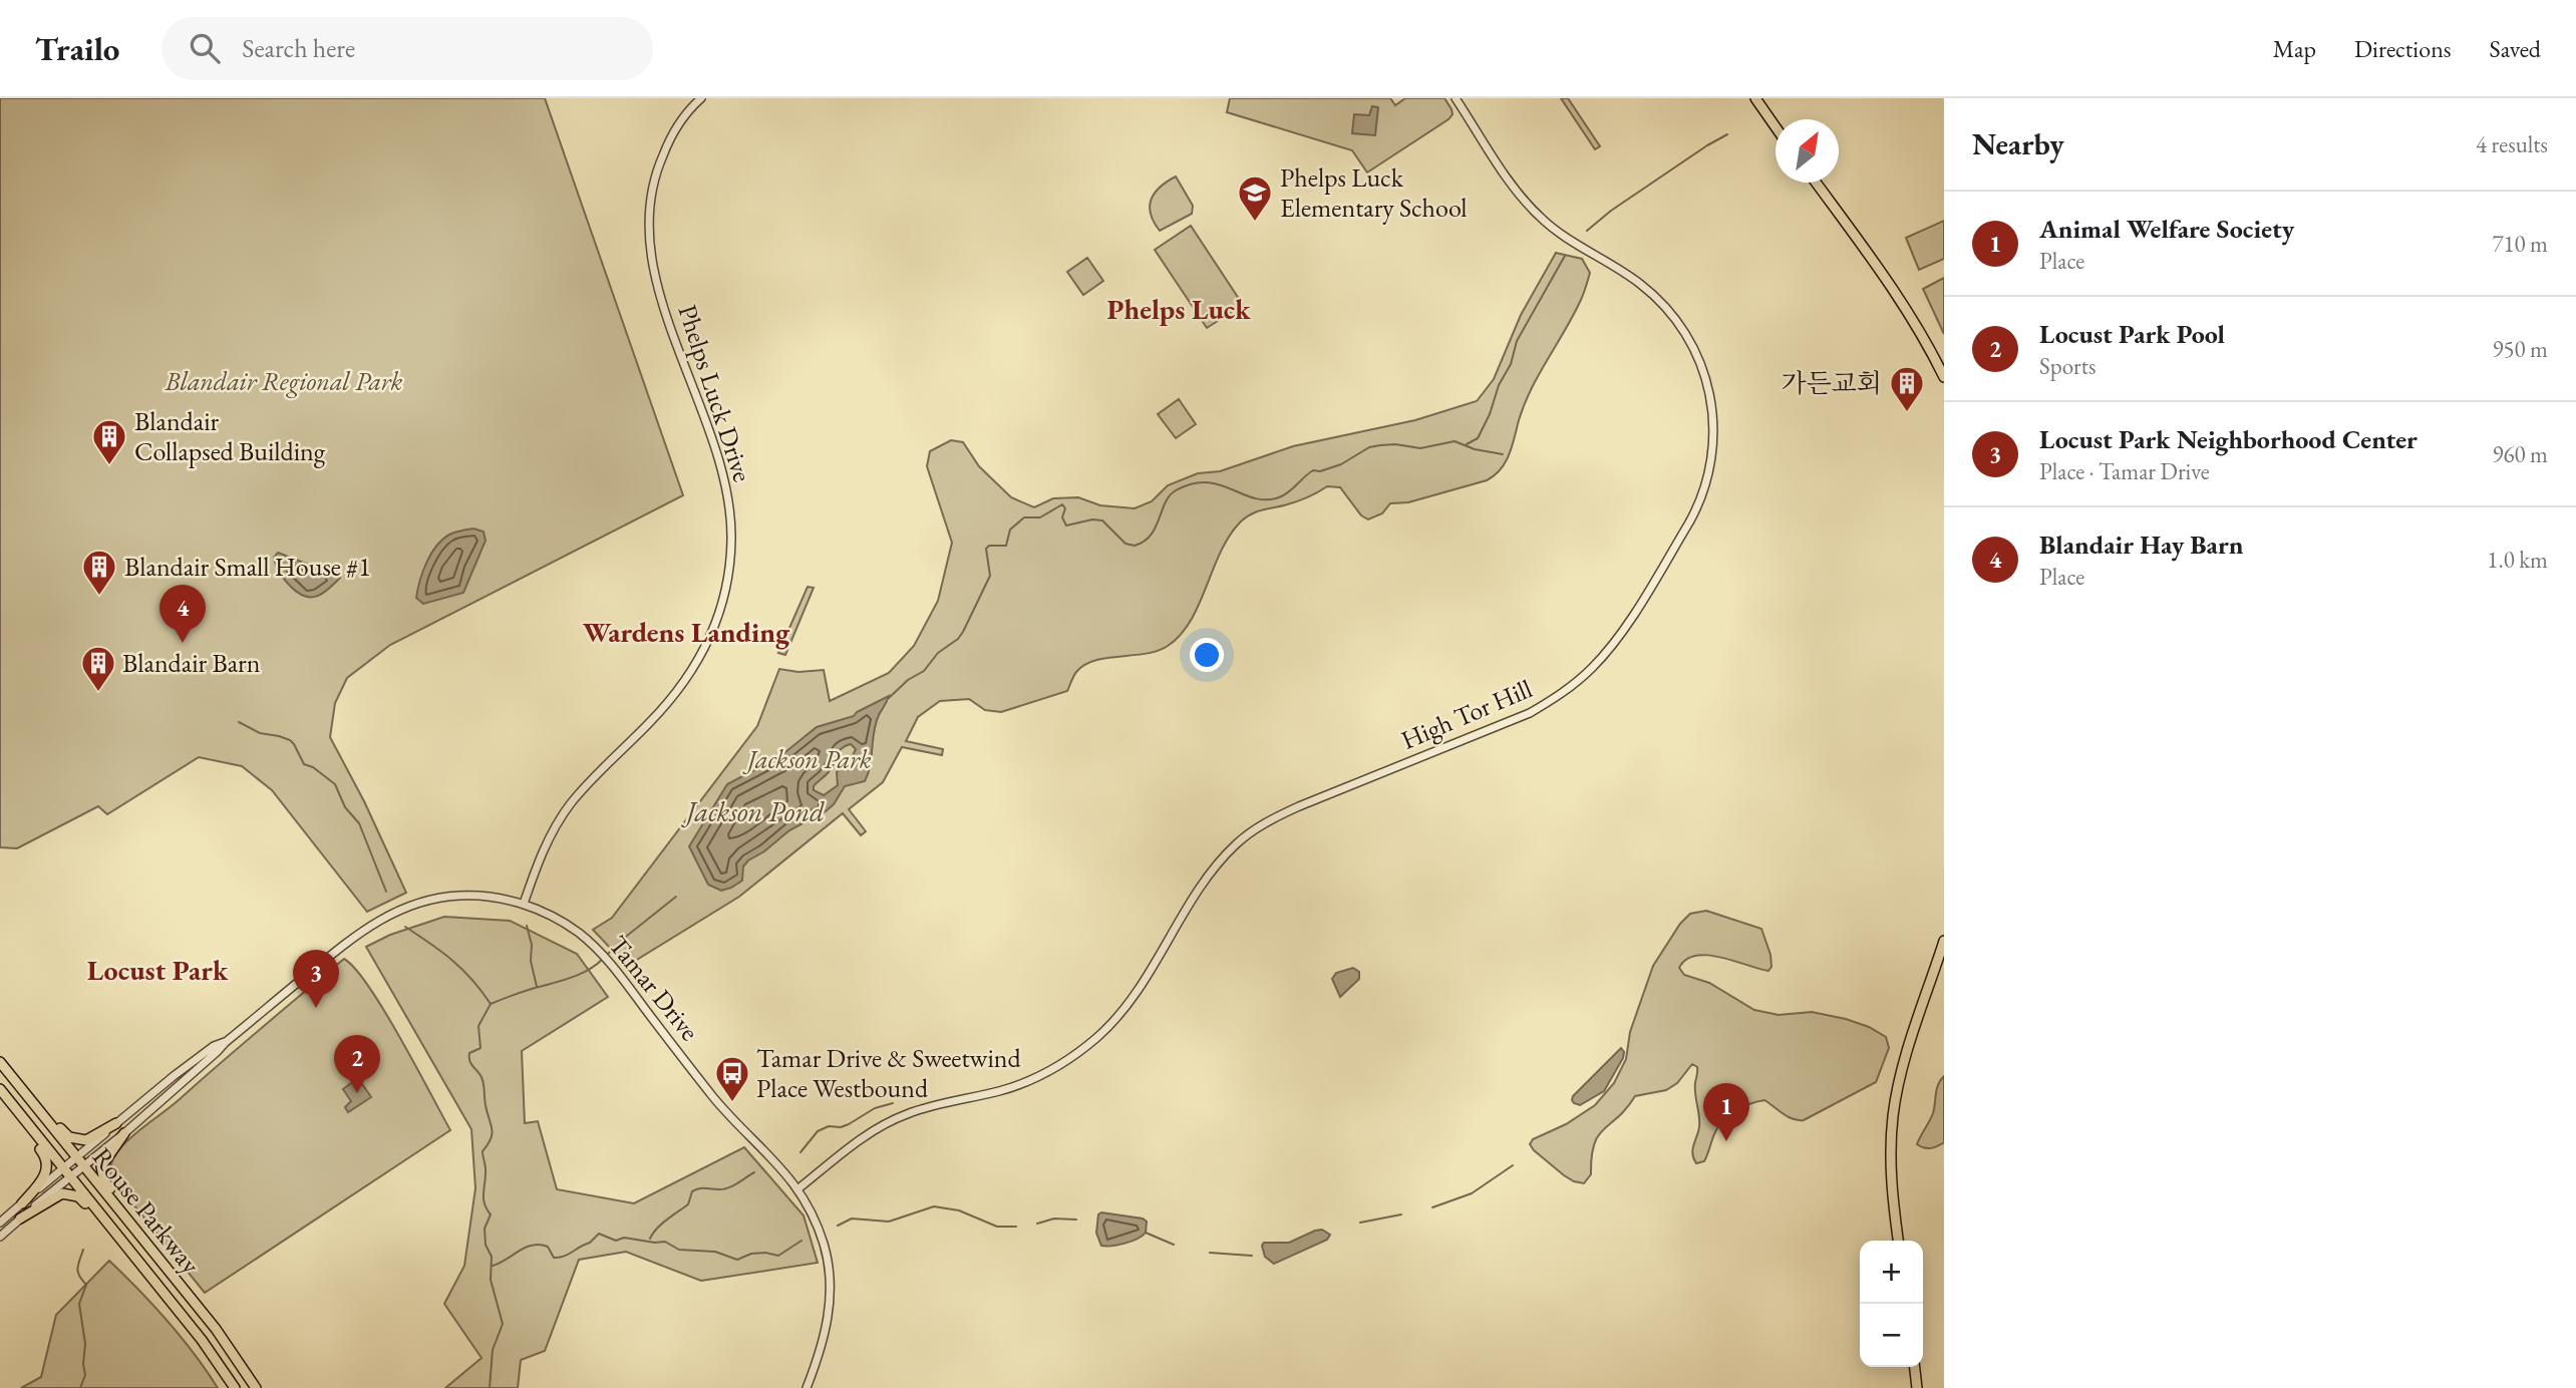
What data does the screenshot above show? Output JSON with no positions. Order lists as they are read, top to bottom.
{
  "streets": {
    "main road": ["Rouse Parkway"],
    "street": ["Phelps Luck Drive", "High Tor Hill", "Tamar Drive"]
  },
  "crossings": [
    ["Phelps Luck Drive", "Tamar Drive"],
    ["High Tor Hill", "Tamar Drive"],
    ["Tamar Drive", "Rouse Parkway"]
  ],
  "districts": ["Phelps Luck", "Wardens Landing", "Locust Park"],
  "water": ["Jackson Pond"],
  "parks": ["Blandair Regional Park", "Jackson Park"],
  "places": {
    "school or university": ["Phelps Luck Elementary School"],
    "building": [
      "가든교회",
      "Blandair Collapsed Building",
      "Blandair Small House #1",
      "Blandair Barn"
    ],
    "bus stop": ["Tamar Drive & Sweetwind Place Westbound"]
  },
  "north": "top right",
  "page": {
    "header": "Trailo",
    "search": "Search here",
    "nav": ["Map", "Directions", "Saved"],
    "heading": ["Nearby", "4 results"],
    "list": [
      {
        "mark": "1",
        "name": "Animal Welfare Society",
        "note": "Place",
        "value": "710 m"
      },
      {
        "mark": "2",
        "name": "Locust Park Pool",
        "note": "Sports",
        "value": "950 m"
      },
      {
        "mark": "3",
        "name": "Locust Park Neighborhood Center",
        "note": "Place · Tamar Drive",
        "value": "960 m"
      },
      {
        "mark": "4",
        "name": "Blandair Hay Barn",
        "note": "Place",
        "value": "1.0 km"
      }
    ],
    "pins": [
      "4",
      "3",
      "2",
      "1"
    ],
    "map_buttons": ["+", "−"]
  }
}
